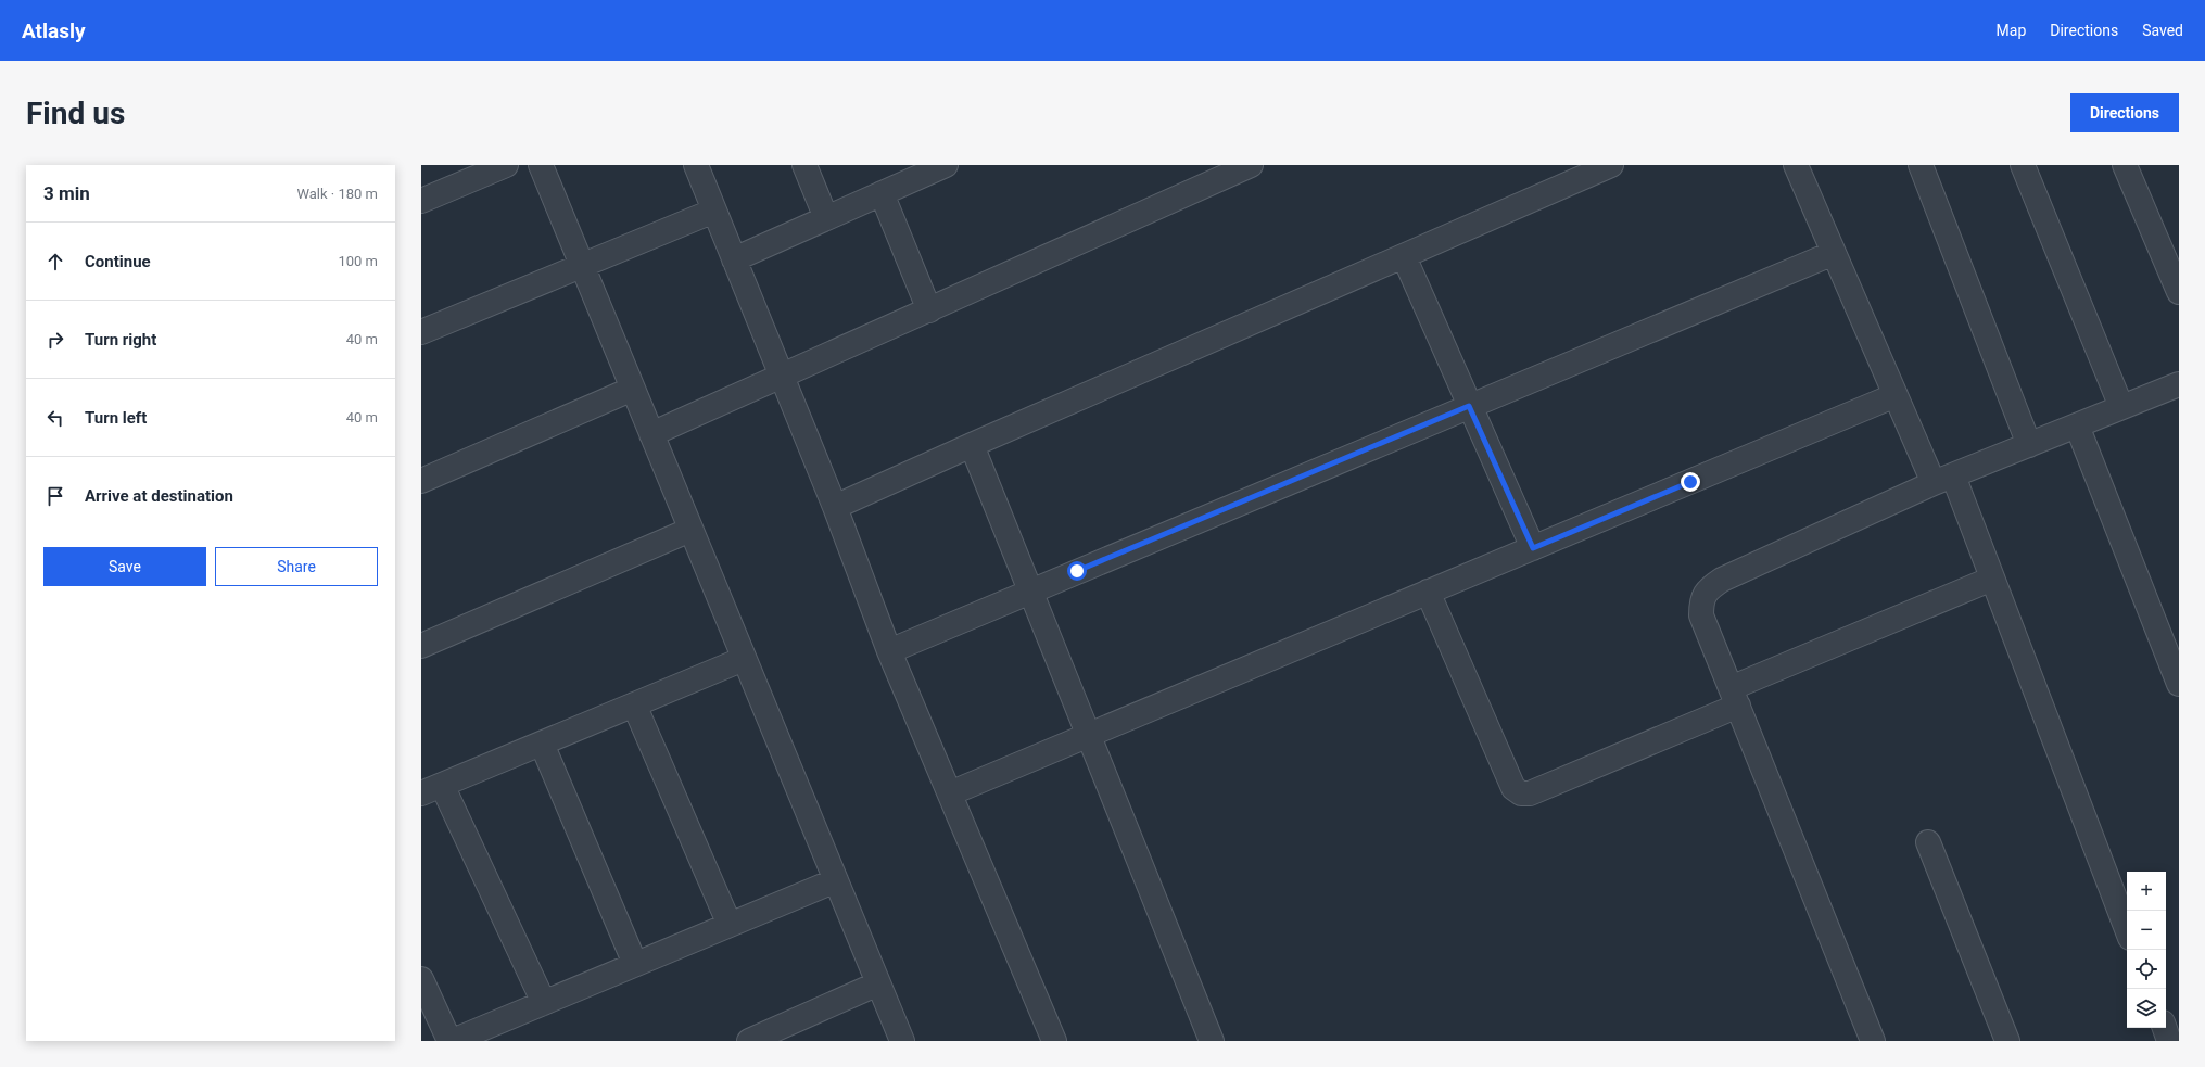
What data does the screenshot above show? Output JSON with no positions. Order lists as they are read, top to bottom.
{
  "page": {
    "header": "Atlasly",
    "nav": ["Map", "Directions", "Saved"],
    "buttons": [
      "Directions",
      ["Save", "Share"]
    ],
    "title": "Find us",
    "heading": ["3 min", "Walk · 180 m"],
    "list": [
      ["Continue", "100 m"],
      ["Turn right", "40 m"],
      ["Turn left", "40 m"],
      "Arrive at destination"
    ],
    "map_buttons": ["+", "−"]
  }
}
